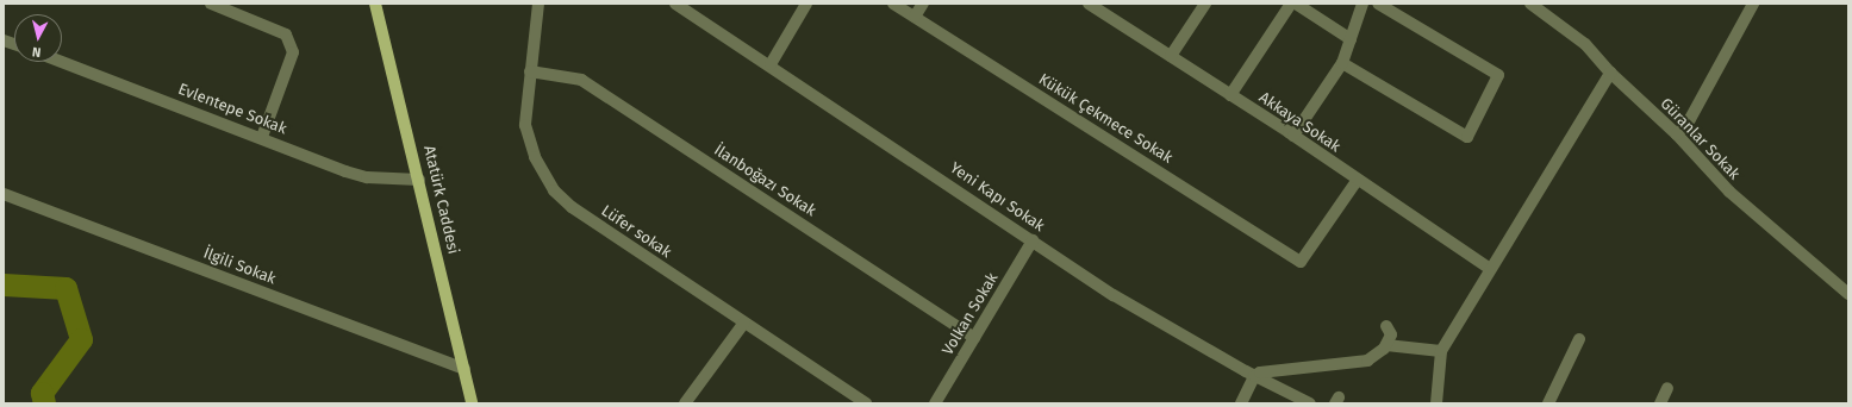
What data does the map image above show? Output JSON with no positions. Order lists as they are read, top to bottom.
{
  "streets": {
    "main road": ["Atatürk Caddesi"],
    "street": [
      "Evlentepe Sokak",
      "Kükük Çekmece Sokak",
      "Akkaya Sokak",
      "Güranlar Sokak",
      "İlanboğazı Sokak",
      "Yeni Kapı Sokak",
      "Lüfer sokak",
      "İlgili Sokak",
      "Volkan Sokak"
    ]
  },
  "crossings": [
    ["Evlentepe Sokak", "Atatürk Caddesi"],
    ["Kükük Çekmece Sokak", "Akkaya Sokak"],
    ["İlanboğazı Sokak", "Lüfer sokak"],
    ["İlanboğazı Sokak", "Volkan Sokak"],
    ["Yeni Kapı Sokak", "Volkan Sokak"],
    ["Atatürk Caddesi", "İlgili Sokak"]
  ],
  "north": "bottom"
}
